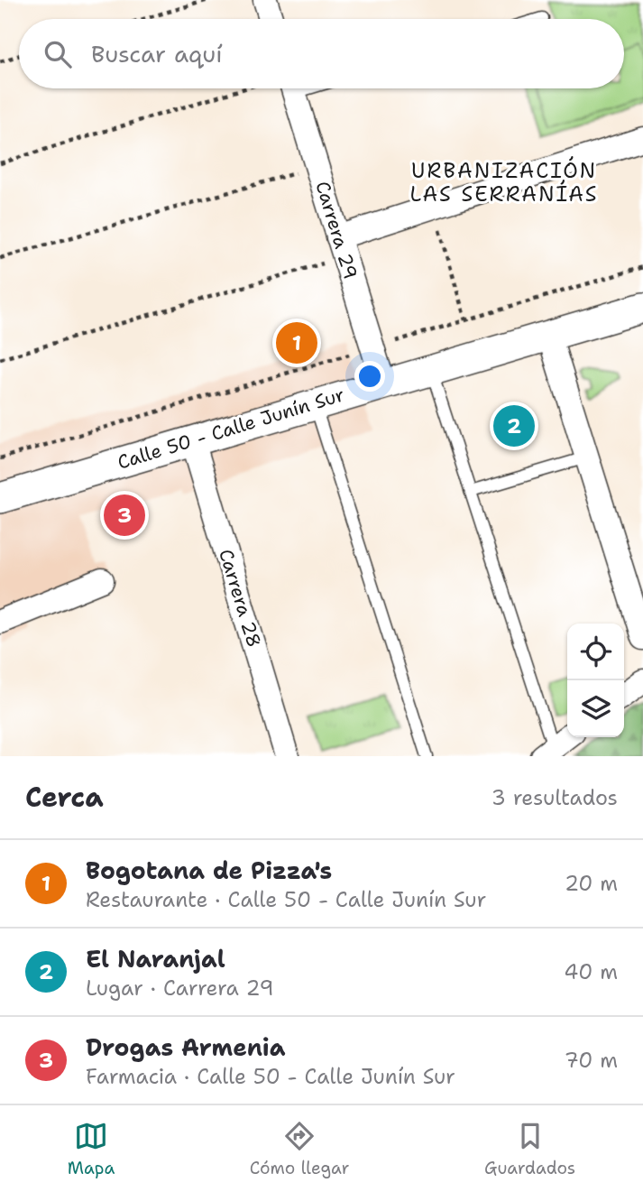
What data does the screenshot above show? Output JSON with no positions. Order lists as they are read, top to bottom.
{
  "streets": {
    "street": ["Carrera 29", "Calle 50 - Calle Junín Sur", "Carrera 28"]
  },
  "crossings": [
    ["Carrera 29", "Calle 50 - Calle Junín Sur"],
    ["Calle 50 - Calle Junín Sur", "Carrera 28"]
  ],
  "districts": ["URBANIZACIÓN LAS SERRANÍAS"],
  "page": {
    "search": "Buscar aquí",
    "pins": ["1", "2", "3"],
    "heading": ["Cerca", "3 resultados"],
    "list": [
      {
        "mark": "1",
        "name": "Bogotana de Pizza's",
        "note": "Restaurante · Calle 50 - Calle Junín Sur",
        "value": "20 m"
      },
      {
        "mark": "2",
        "name": "El Naranjal",
        "note": "Lugar · Carrera 29",
        "value": "40 m"
      },
      {
        "mark": "3",
        "name": "Drogas Armenia",
        "note": "Farmacia · Calle 50 - Calle Junín Sur",
        "value": "70 m"
      }
    ],
    "nav": ["Mapa", "Cómo llegar", "Guardados"]
  }
}
